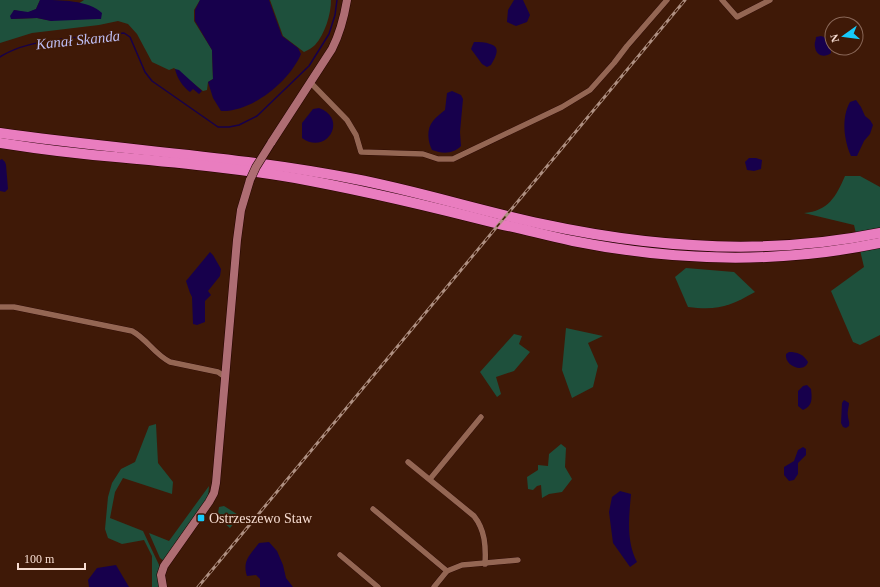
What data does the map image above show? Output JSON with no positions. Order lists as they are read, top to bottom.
{
  "water": ["Kanał Skanda"],
  "places": {
    "transit": ["Ostrzeszewo Staw"]
  },
  "scale_bar": "100 m",
  "north": "left"
}
